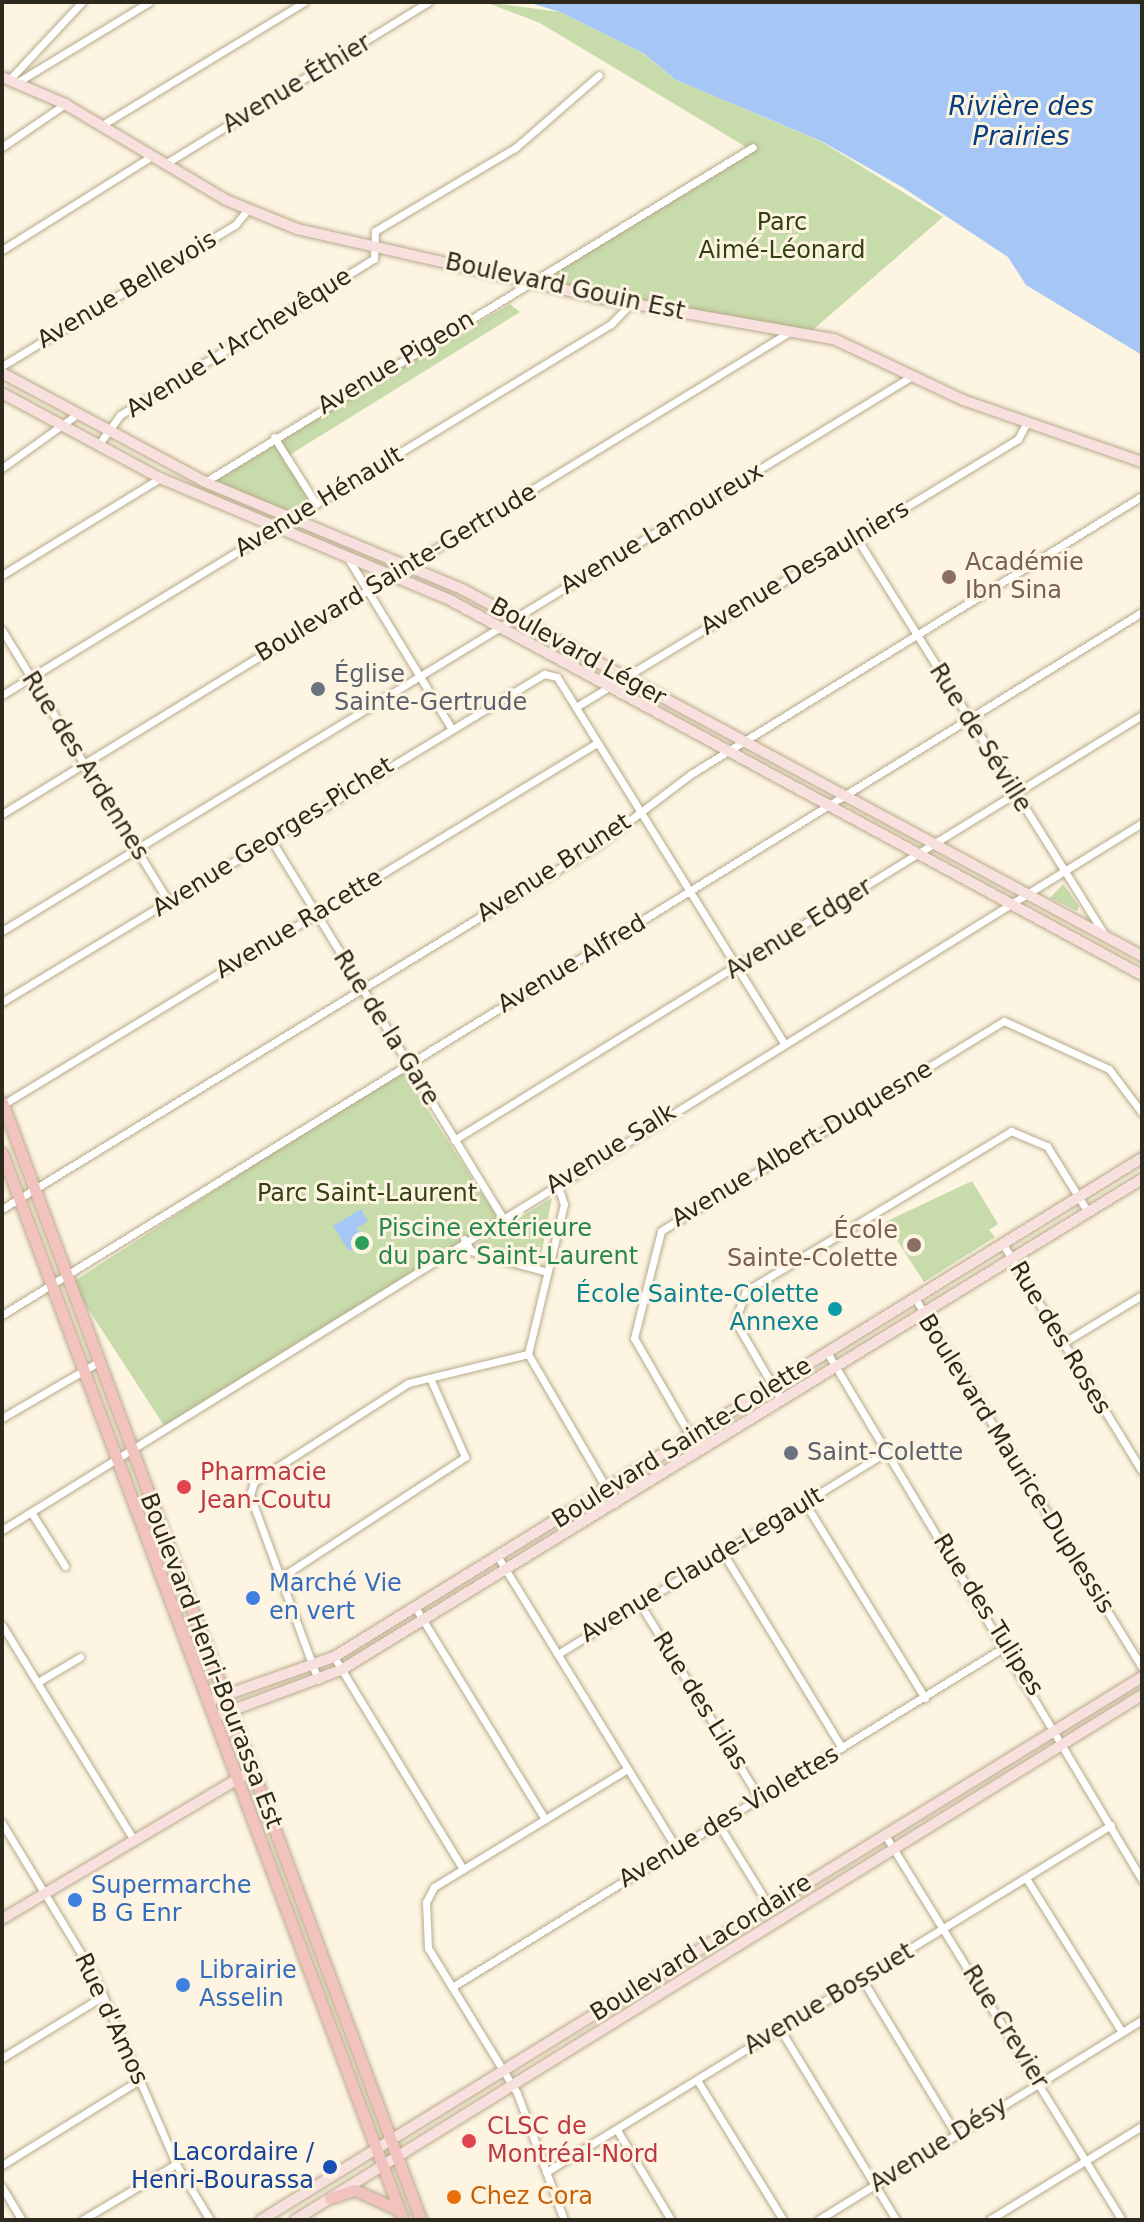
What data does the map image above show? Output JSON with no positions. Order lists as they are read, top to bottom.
{
  "streets": {
    "main road": [
      "Boulevard Gouin Est",
      "Boulevard Léger",
      "Boulevard Sainte-Colette",
      "Boulevard Henri-Bourassa Est",
      "Boulevard Lacordaire"
    ],
    "street": [
      "Avenue Éthier",
      "Avenue Bellevois",
      "Avenue L'Archevêque",
      "Avenue Pigeon",
      "Avenue Hénault",
      "Avenue Lamoureux",
      "Avenue Desaulniers",
      "Boulevard Sainte-Gertrude",
      "Rue de Séville",
      "Rue des Ardennes",
      "Avenue Georges-Pichet",
      "Avenue Brunet",
      "Avenue Racette",
      "Avenue Edger",
      "Avenue Alfred",
      "Rue de la Gare",
      "Avenue Albert-Duquesne",
      "Avenue Salk",
      "Rue des Roses",
      "Boulevard Maurice-Duplessis",
      "Avenue Claude-Legault",
      "Rue des Tulipes",
      "Rue des Lilas",
      "Avenue des Violettes",
      "Avenue Bossuet",
      "Rue d'Amos",
      "Rue Crevier",
      "Avenue Désy"
    ]
  },
  "crossings": [
    ["Avenue Éthier", "Boulevard Gouin Est"],
    ["Boulevard Gouin Est", "Avenue Bellevois"],
    ["Boulevard Gouin Est", "Avenue L'Archevêque"],
    ["Boulevard Gouin Est", "Avenue Pigeon"],
    ["Boulevard Gouin Est", "Avenue Hénault"],
    ["Boulevard Gouin Est", "Avenue Lamoureux"],
    ["Boulevard Gouin Est", "Avenue Desaulniers"],
    ["Boulevard Gouin Est", "Boulevard Sainte-Gertrude"],
    ["Avenue L'Archevêque", "Boulevard Léger"],
    ["Avenue Pigeon", "Boulevard Léger"],
    ["Avenue Hénault", "Boulevard Léger"],
    ["Avenue Hénault", "Rue des Ardennes"],
    ["Avenue Lamoureux", "Boulevard Léger"],
    ["Avenue Lamoureux", "Rue des Ardennes"],
    ["Avenue Desaulniers", "Boulevard Léger"],
    ["Avenue Desaulniers", "Rue de Séville"],
    ["Avenue Desaulniers", "Avenue Georges-Pichet"],
    ["Boulevard Sainte-Gertrude", "Boulevard Léger"],
    ["Boulevard Sainte-Gertrude", "Rue des Ardennes"],
    ["Boulevard Léger", "Rue de Séville"],
    ["Boulevard Léger", "Avenue Brunet"],
    ["Boulevard Léger", "Avenue Edger"],
    ["Boulevard Léger", "Avenue Alfred"],
    ["Boulevard Léger", "Avenue Salk"],
    ["Rue de Séville", "Avenue Brunet"],
    ["Rue de Séville", "Avenue Edger"],
    ["Rue de Séville", "Avenue Alfred"],
    ["Rue de Séville", "Avenue Salk"],
    ["Rue des Ardennes", "Avenue Georges-Pichet"],
    ["Avenue Georges-Pichet", "Rue de la Gare"],
    ["Avenue Brunet", "Rue de la Gare"],
    ["Avenue Brunet", "Boulevard Henri-Bourassa Est"],
    ["Avenue Racette", "Rue de la Gare"],
    ["Avenue Racette", "Boulevard Henri-Bourassa Est"],
    ["Avenue Edger", "Rue de la Gare"],
    ["Avenue Alfred", "Rue de la Gare"],
    ["Avenue Alfred", "Boulevard Henri-Bourassa Est"],
    ["Rue de la Gare", "Avenue Salk"],
    ["Avenue Albert-Duquesne", "Boulevard Sainte-Colette"],
    ["Avenue Salk", "Boulevard Henri-Bourassa Est"],
    ["Rue des Roses", "Boulevard Sainte-Colette"],
    ["Boulevard Sainte-Colette", "Boulevard Maurice-Duplessis"],
    ["Boulevard Sainte-Colette", "Rue des Tulipes"],
    ["Boulevard Sainte-Colette", "Boulevard Henri-Bourassa Est"],
    ["Avenue Claude-Legault", "Rue des Tulipes"],
    ["Avenue Claude-Legault", "Rue des Lilas"],
    ["Rue des Tulipes", "Avenue des Violettes"],
    ["Rue des Tulipes", "Boulevard Lacordaire"],
    ["Rue des Tulipes", "Avenue Bossuet"],
    ["Boulevard Henri-Bourassa Est", "Boulevard Lacordaire"],
    ["Rue des Lilas", "Avenue des Violettes"],
    ["Boulevard Lacordaire", "Rue Crevier"],
    ["Avenue Bossuet", "Rue Crevier"],
    ["Rue Crevier", "Avenue Désy"]
  ],
  "water": ["Rivière des Prairies"],
  "parks": ["Parc Aimé-Léonard", "Parc Saint-Laurent"],
  "places": [
    "Académie Ibn Sina",
    "Église Sainte-Gertrude",
    "Piscine extérieure du parc Saint-Laurent",
    "École Sainte-Colette",
    "École Sainte-Colette Annexe",
    "Saint-Colette",
    "Pharmacie Jean-Coutu",
    "Marché Vie en vert",
    "Supermarche B G Enr",
    "Librairie Asselin",
    "CLSC de Montréal-Nord",
    "Lacordaire / Henri-Bourassa",
    "Chez Cora"
  ]
}
